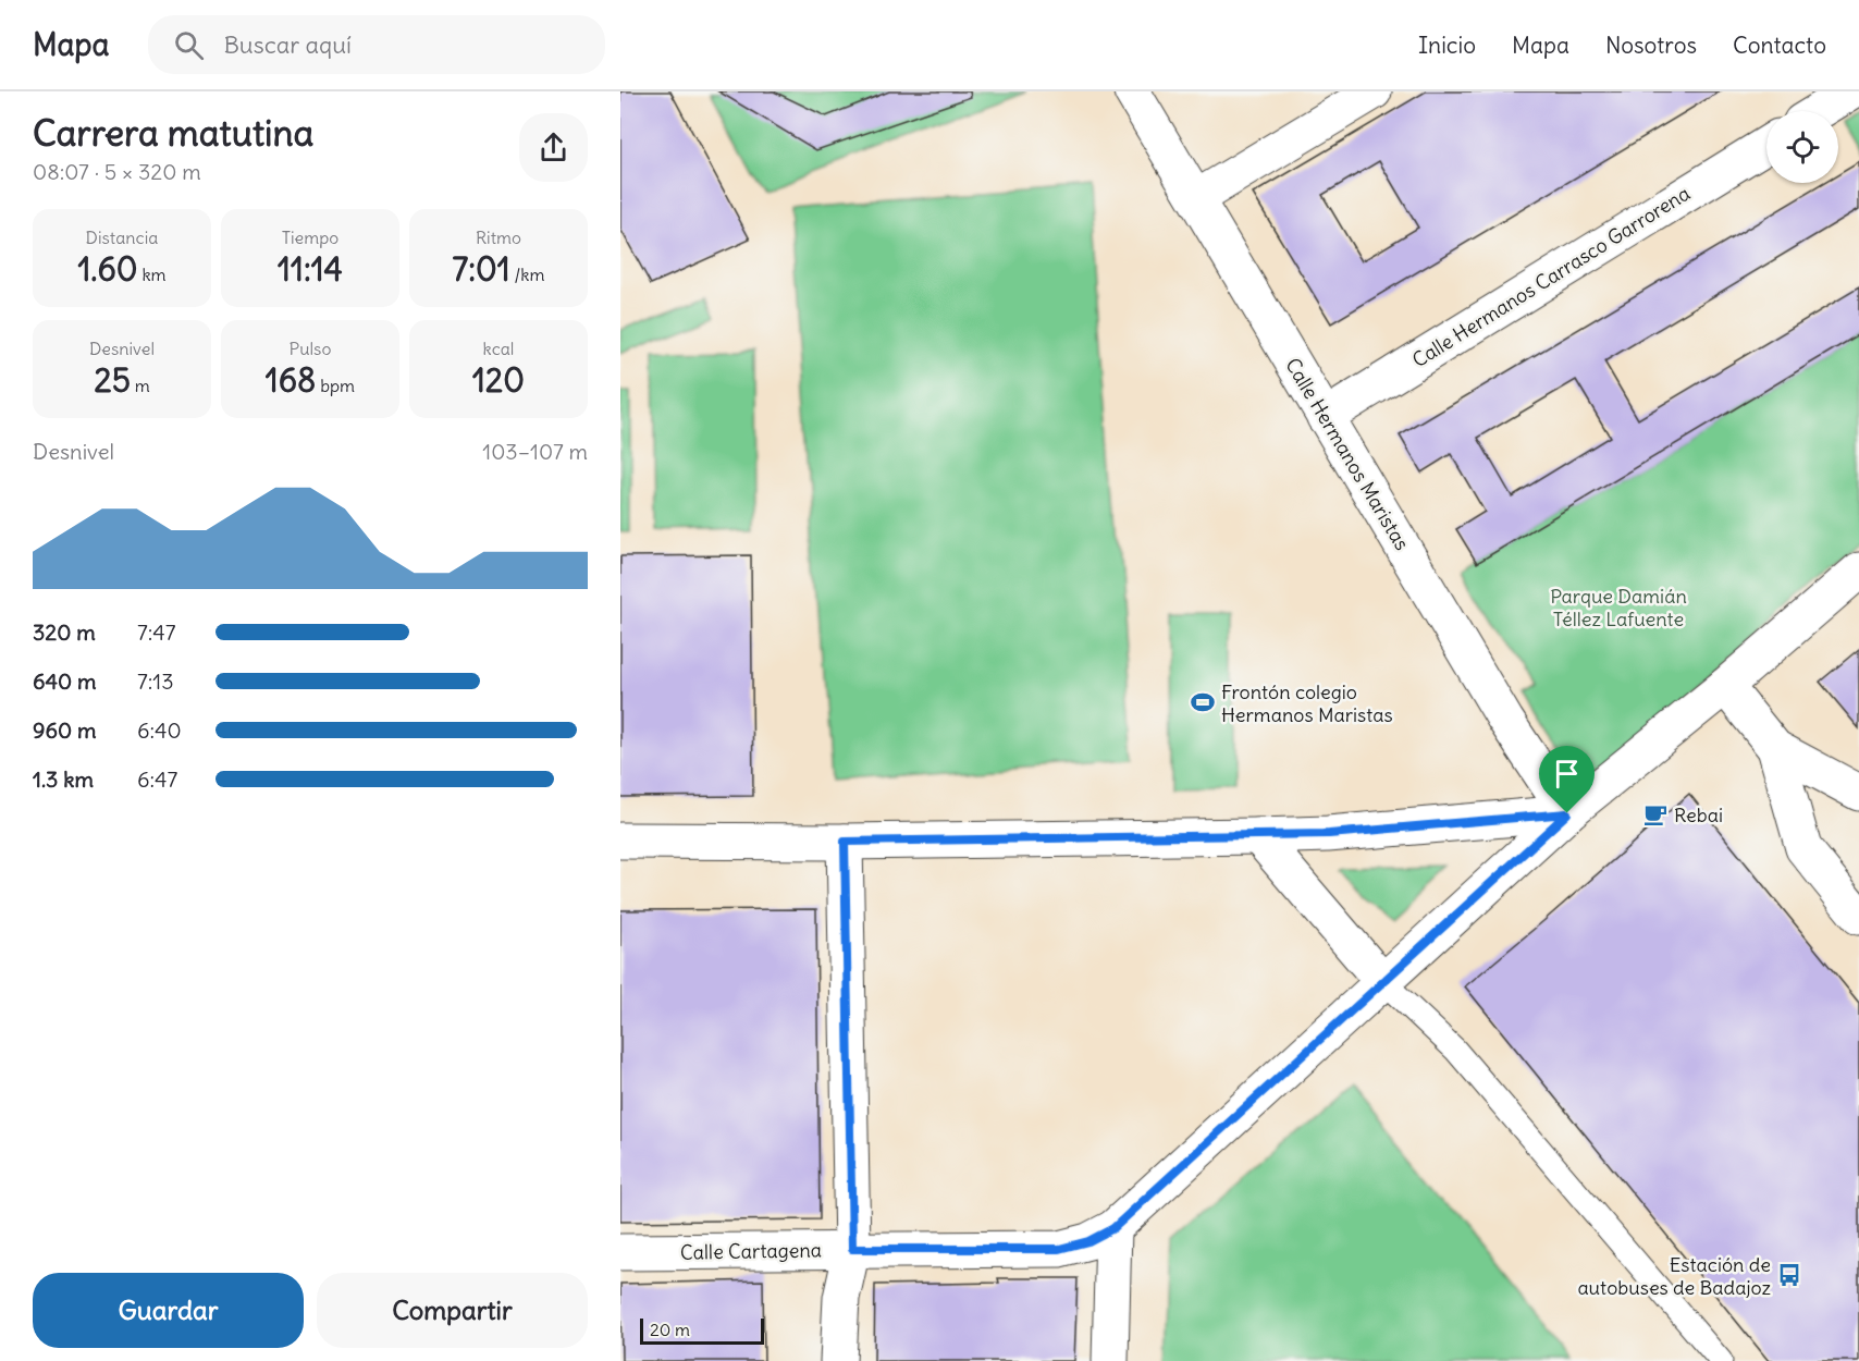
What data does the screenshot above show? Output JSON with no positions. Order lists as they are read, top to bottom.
{
  "streets": {
    "street": ["Calle Hermanos Carrasco Garrorena", "Calle Hermanos Maristas", "Calle Cartagena"]
  },
  "crossings": [
    ["Calle Hermanos Carrasco Garrorena", "Calle Hermanos Maristas"],
    ["Calle Hermanos Maristas", "Calle Cartagena"]
  ],
  "parks": ["Parque Damián Téllez Lafuente"],
  "places": {
    "sports": ["Frontón colegio Hermanos Maristas"],
    "cafe": ["Rebai"],
    "bus stop": ["Estación de autobuses de Badajoz"]
  },
  "scale_bar": "20 m",
  "page": {
    "header": "Mapa",
    "search": "Buscar aquí",
    "nav": [
      "Inicio",
      "Mapa",
      "Nosotros",
      "Contacto"
    ],
    "heading": ["Carrera matutina", "08:07 · 5 × 320 m"],
    "stats": [
      ["Distancia", "1.60 km"],
      ["Tiempo", "11:14"],
      ["Ritmo", "7:01 /km"],
      ["Desnivel", "25 m"],
      ["Pulso", "168 bpm"],
      ["kcal", "120"]
    ],
    "chart": ["Desnivel", "103–107 m"],
    "list": [
      {
        "name": "320 m",
        "note": "7:47"
      },
      {
        "name": "640 m",
        "note": "7:13"
      },
      {
        "name": "960 m",
        "note": "6:40"
      },
      {
        "name": "1.3 km",
        "note": "6:47"
      }
    ],
    "buttons": ["Guardar", "Compartir"],
    "scale": "20 m"
  }
}
